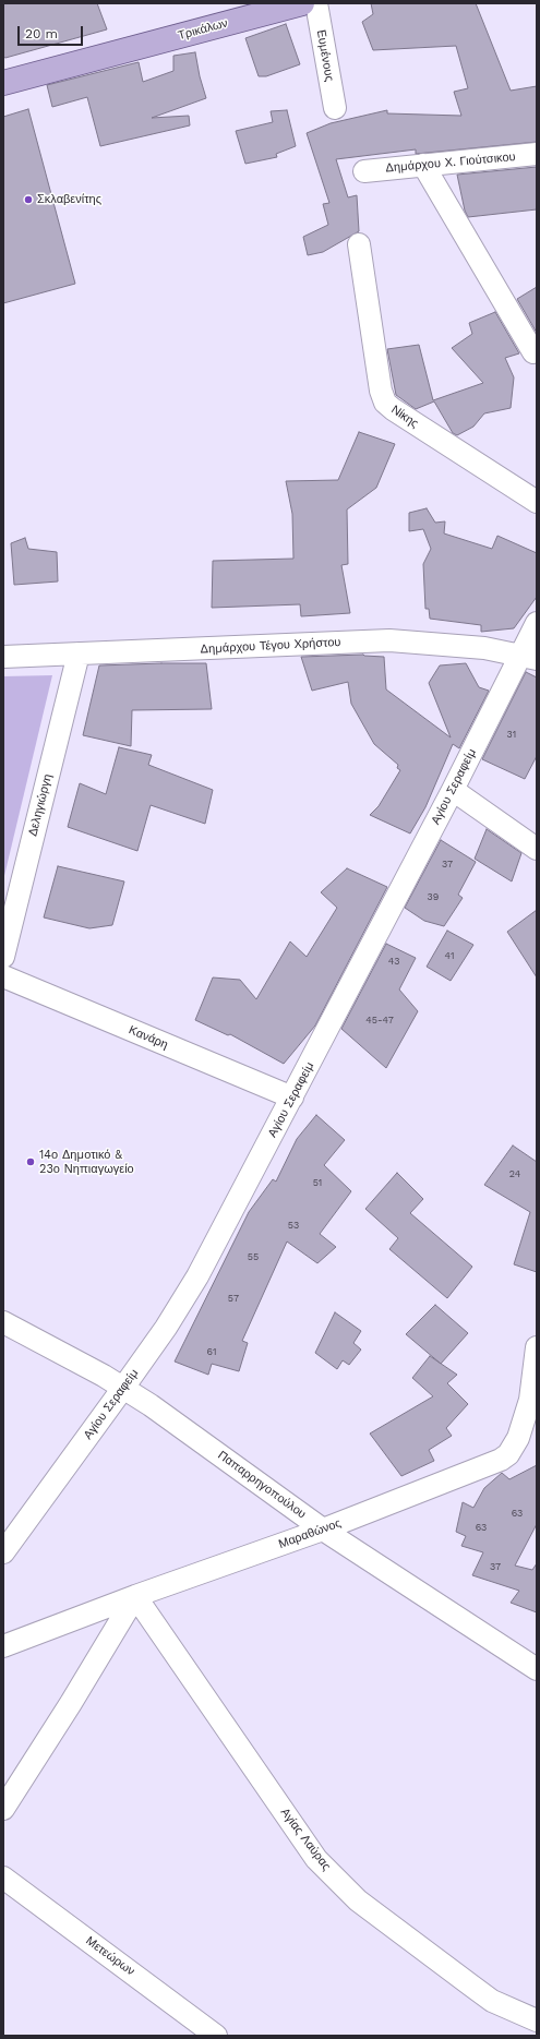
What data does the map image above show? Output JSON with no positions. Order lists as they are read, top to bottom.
{
  "streets": {
    "main road": ["Τρικάλων"],
    "street": [
      "Ευμένους",
      "Δημάρχου Χ. Γιούτσικου",
      "Νίκης",
      "Δημάρχου Τέγου Χρήστου",
      "Αγίου Σεραφείμ",
      "Δεληγιώργη",
      "Κανάρη",
      "Παπαρρηγοπούλου",
      "Μαραθώνος",
      "Αγίας Λαύρας",
      "Μετεώρων"
    ]
  },
  "crossings": [
    ["Δημάρχου Τέγου Χρήστου", "Αγίου Σεραφείμ"],
    ["Δημάρχου Τέγου Χρήστου", "Δεληγιώργη"],
    ["Αγίου Σεραφείμ", "Κανάρη"],
    ["Αγίου Σεραφείμ", "Παπαρρηγοπούλου"],
    ["Παπαρρηγοπούλου", "Μαραθώνος"],
    ["Μαραθώνος", "Αγίας Λαύρας"]
  ],
  "places": ["Σκλαβενίτης", "14ο Δημοτικό & 23ο Νηπιαγωγείο"],
  "house_numbers": [
    "31",
    "37",
    "39",
    "41",
    "43",
    "45-47",
    "24",
    "51",
    "53",
    "55",
    "57",
    "61",
    "63",
    "63",
    "37"
  ],
  "scale_bar": "20 m"
}
